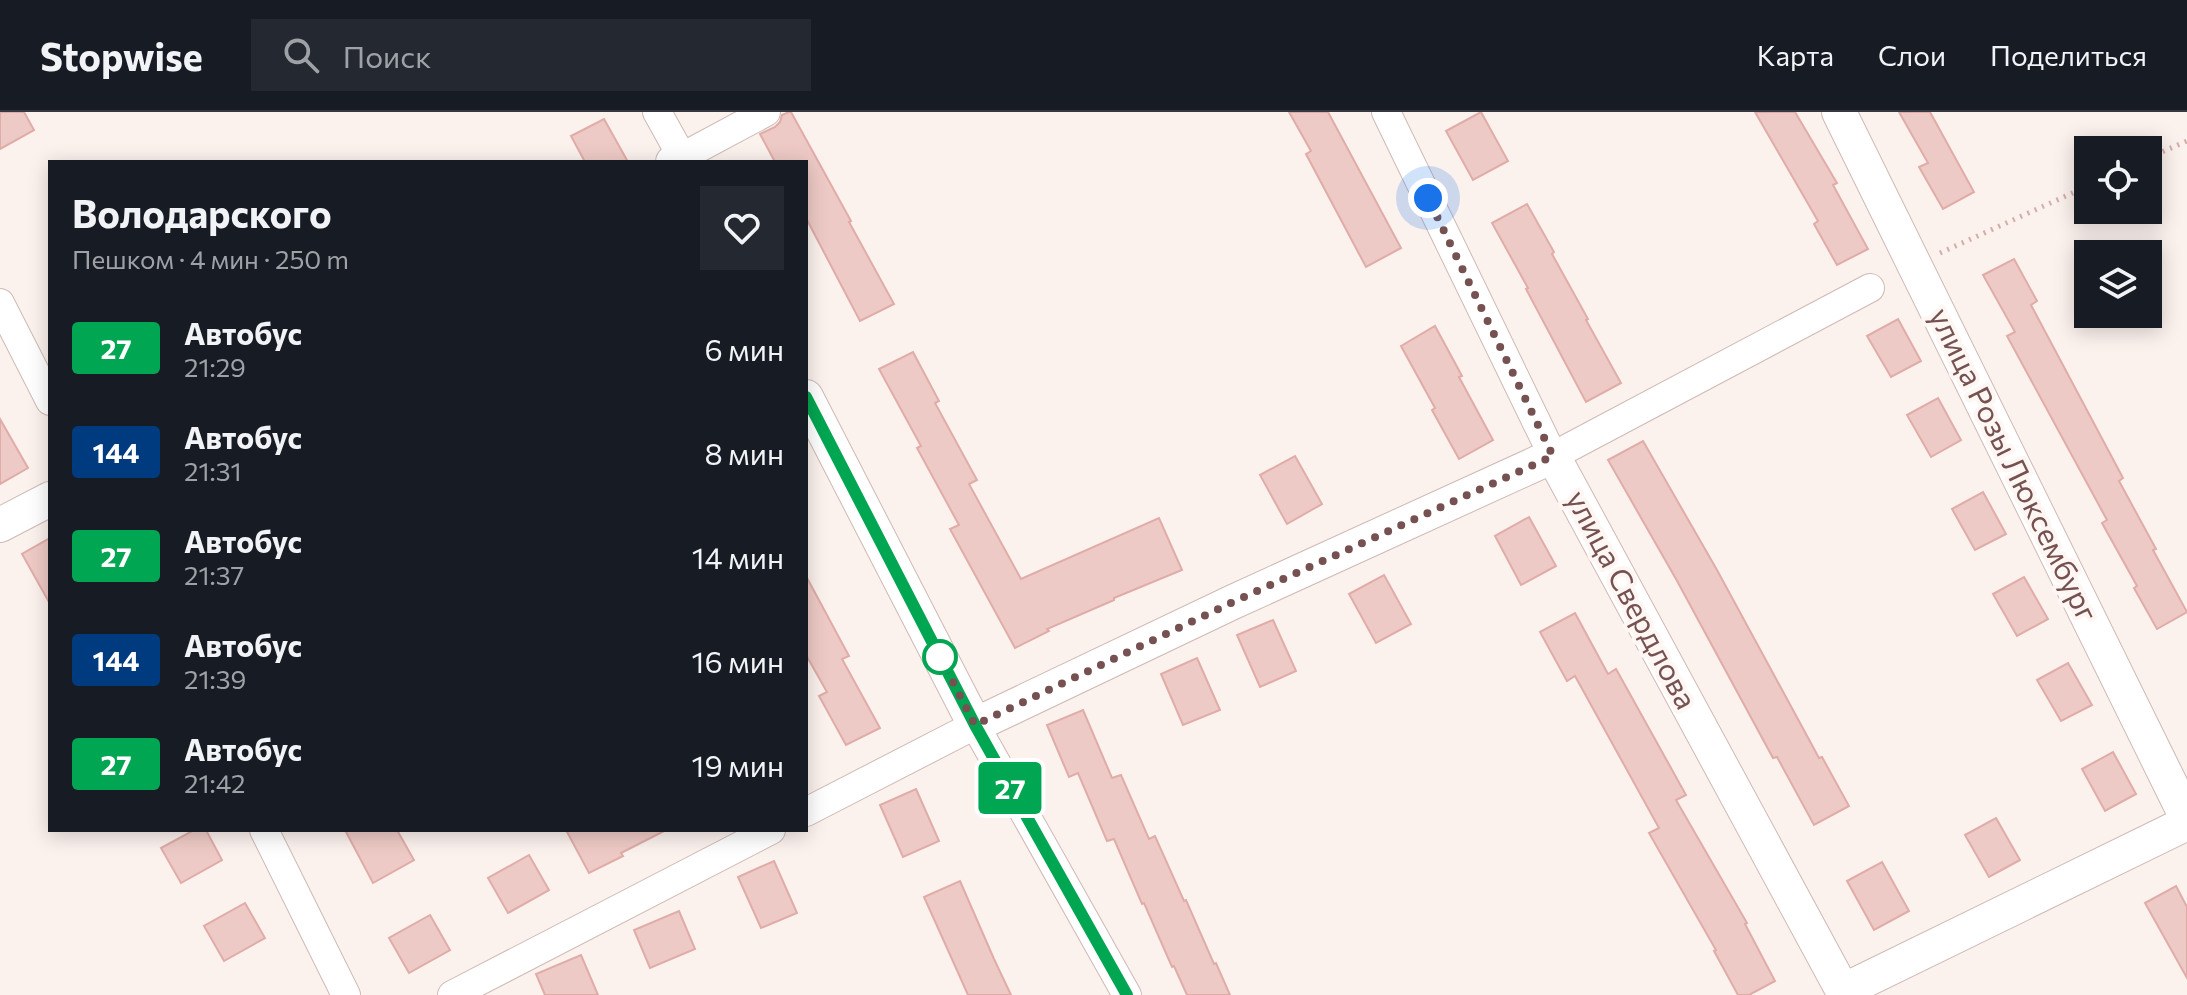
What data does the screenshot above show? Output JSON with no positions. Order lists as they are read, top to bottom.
{
  "streets": {
    "street": ["улица Розы Люксембург", "улица Свердлова"]
  },
  "lines": ["bus line 27"],
  "page": {
    "header": "Stopwise",
    "search": "Поиск",
    "nav": ["Карта", "Слои", "Поделиться"],
    "on_map": "27",
    "heading": ["Володарского", "Пешком · 4 мин · 250 m"],
    "list": [
      {
        "mark": "27",
        "name": "Автобус",
        "note": "21:29",
        "value": "6 мин"
      },
      {
        "mark": "144",
        "name": "Автобус",
        "note": "21:31",
        "value": "8 мин"
      },
      {
        "mark": "27",
        "name": "Автобус",
        "note": "21:37",
        "value": "14 мин"
      },
      {
        "mark": "144",
        "name": "Автобус",
        "note": "21:39",
        "value": "16 мин"
      },
      {
        "mark": "27",
        "name": "Автобус",
        "note": "21:42",
        "value": "19 мин"
      }
    ]
  }
}
